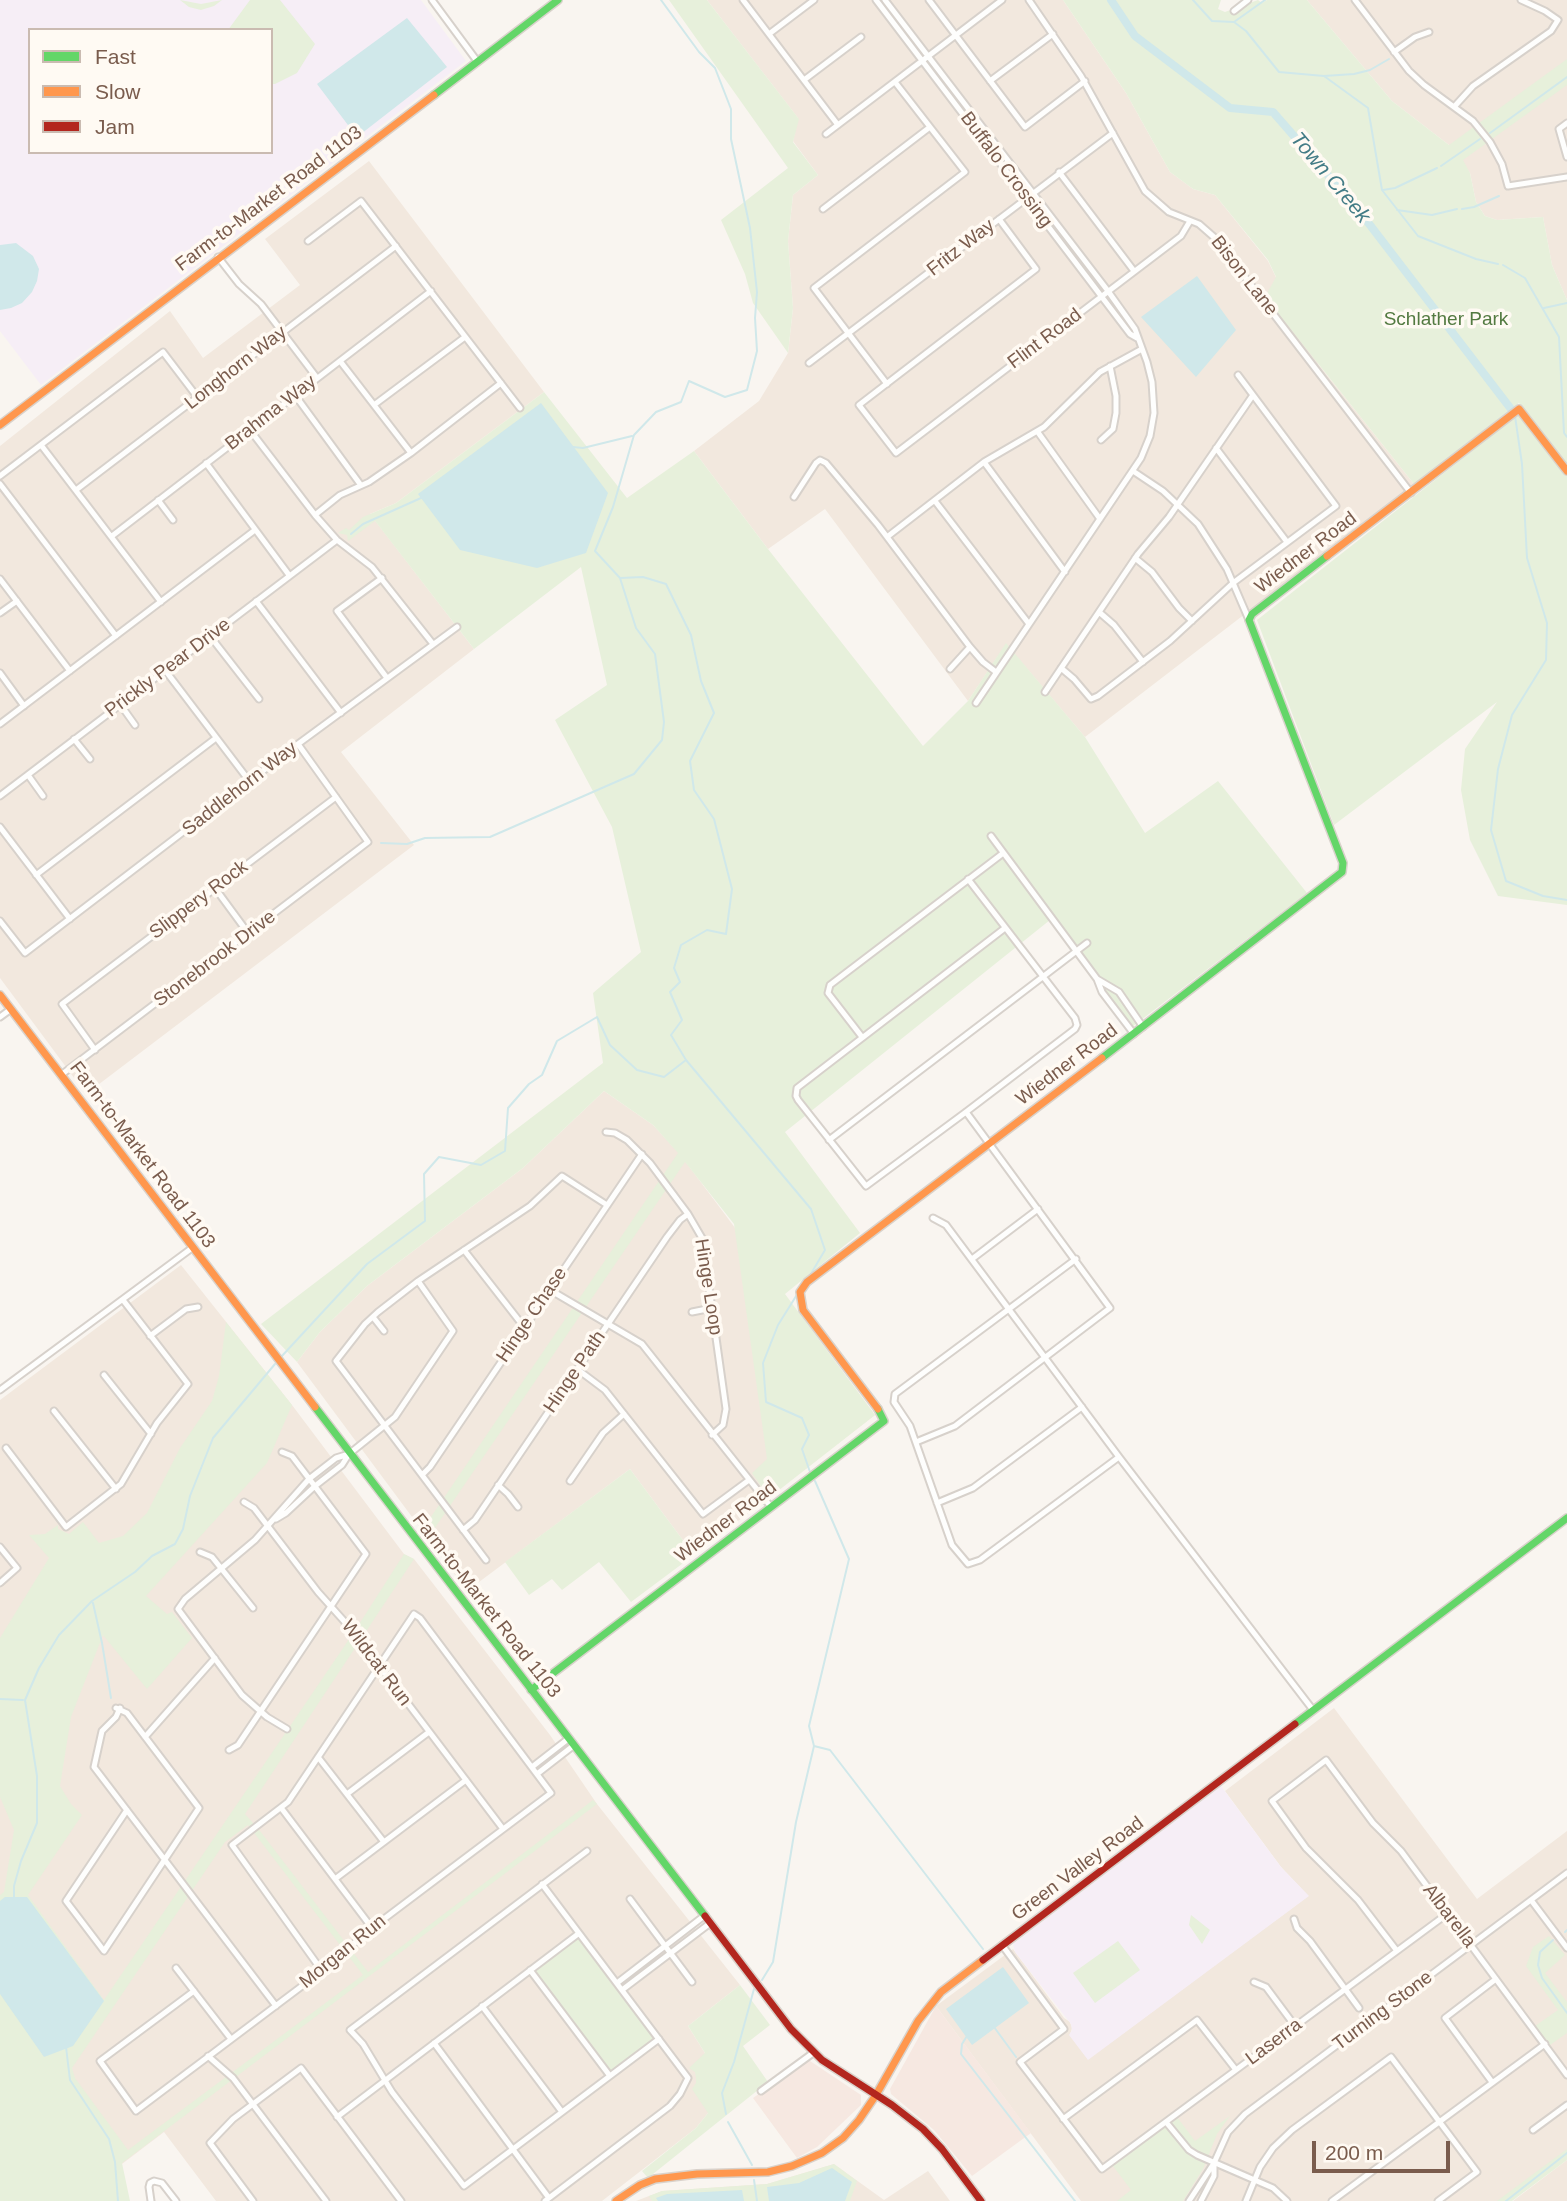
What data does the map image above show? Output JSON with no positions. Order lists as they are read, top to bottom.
{
  "streets": {
    "street": [
      "Buffalo Crossing",
      "Farm-to-Market Road 1103",
      "Fritz Way",
      "Bison Lane",
      "Flint Road",
      "Longhorn Way",
      "Brahma Way",
      "Wiedner Road",
      "Prickly Pear Drive",
      "Saddlehorn Way",
      "Slippery Rock",
      "Stonebrook Drive",
      "Hinge Loop",
      "Hinge Chase",
      "Hinge Path",
      "Wildcat Run",
      "Green Valley Road",
      "Albarella",
      "Morgan Run",
      "Turning Stone",
      "Laserra"
    ]
  },
  "crossings": [
    ["Buffalo Crossing", "Fritz Way"],
    ["Buffalo Crossing", "Flint Road"],
    ["Farm-to-Market Road 1103", "Wiedner Road"],
    ["Farm-to-Market Road 1103", "Stonebrook Drive"],
    ["Farm-to-Market Road 1103", "Green Valley Road"],
    ["Fritz Way", "Bison Lane"],
    ["Bison Lane", "Flint Road"],
    ["Bison Lane", "Wiedner Road"],
    ["Slippery Rock", "Stonebrook Drive"],
    ["Hinge Loop", "Hinge Chase"],
    ["Hinge Loop", "Hinge Path"],
    ["Wildcat Run", "Morgan Run"],
    ["Albarella", "Turning Stone"],
    ["Albarella", "Laserra"]
  ],
  "water": ["Town Creek"],
  "parks": ["Schlather Park"],
  "legend": ["Fast", "Slow", "Jam"],
  "scale_bar": "200 m"
}
